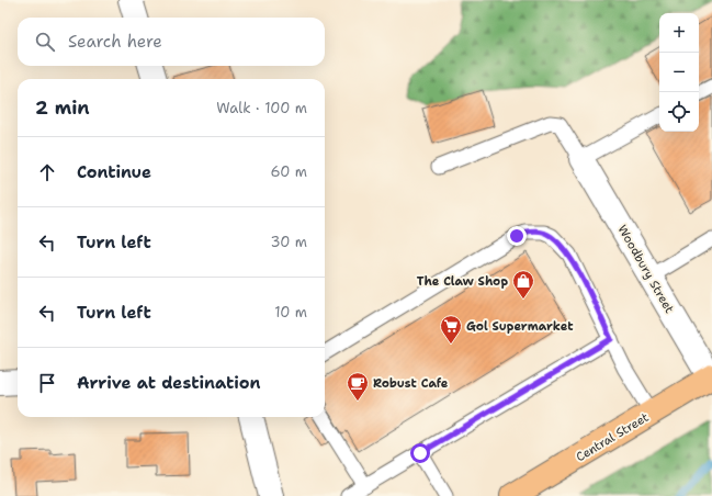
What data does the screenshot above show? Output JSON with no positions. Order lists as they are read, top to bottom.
{
  "streets": {
    "main road": ["Central Street"],
    "street": ["Woodbury Street"]
  },
  "crossings": [
    ["Woodbury Street", "Central Street"]
  ],
  "places": {
    "shop": ["The Claw Shop"],
    "supermarket": ["Gol Supermarket"],
    "cafe": ["Robust Cafe"]
  },
  "page": {
    "map_buttons": ["+", "−"],
    "search": "Search here",
    "heading": ["2 min", "Walk · 100 m"],
    "list": [
      ["Continue", "60 m"],
      ["Turn left", "30 m"],
      ["Turn left", "10 m"],
      "Arrive at destination"
    ]
  }
}
